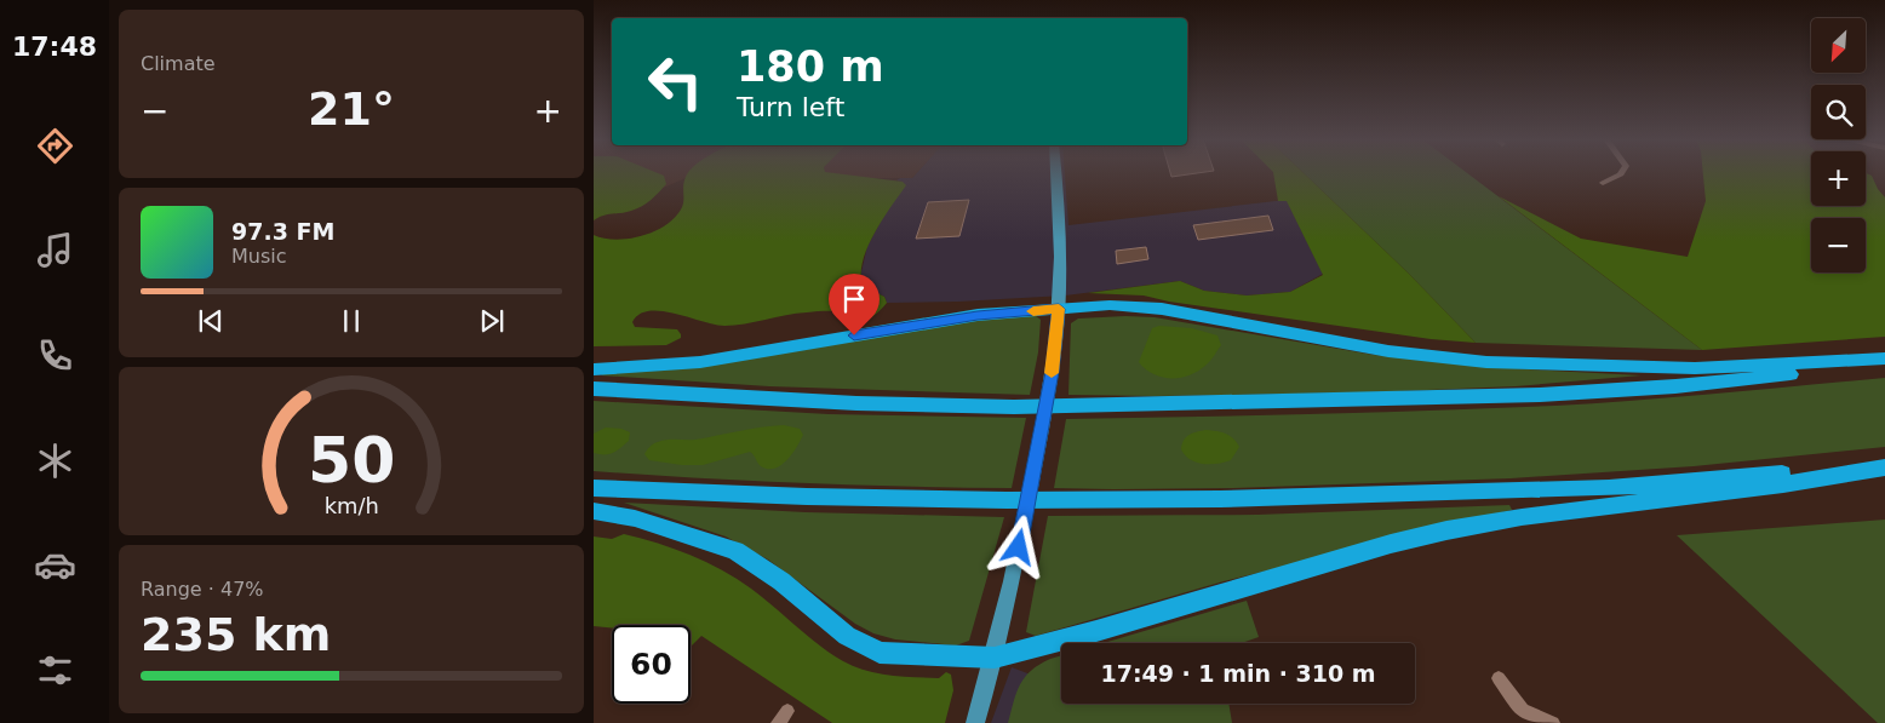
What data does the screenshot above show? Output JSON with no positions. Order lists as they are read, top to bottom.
{
  "north": "bottom left",
  "page": {
    "tabs": "17:48",
    "tile": [
      "Climate",
      ["Range · 47%", "235 km"]
    ],
    "map_buttons": ["+", "−"],
    "turn": ["180 m", "Turn left"],
    "heat": ["−", "21°", "+"],
    "song": ["97.3 FM", "Music"],
    "limit": "60",
    "trip": "17:49 · 1 min · 310 m",
    "gauge": ["50", "km/h"]
  }
}
